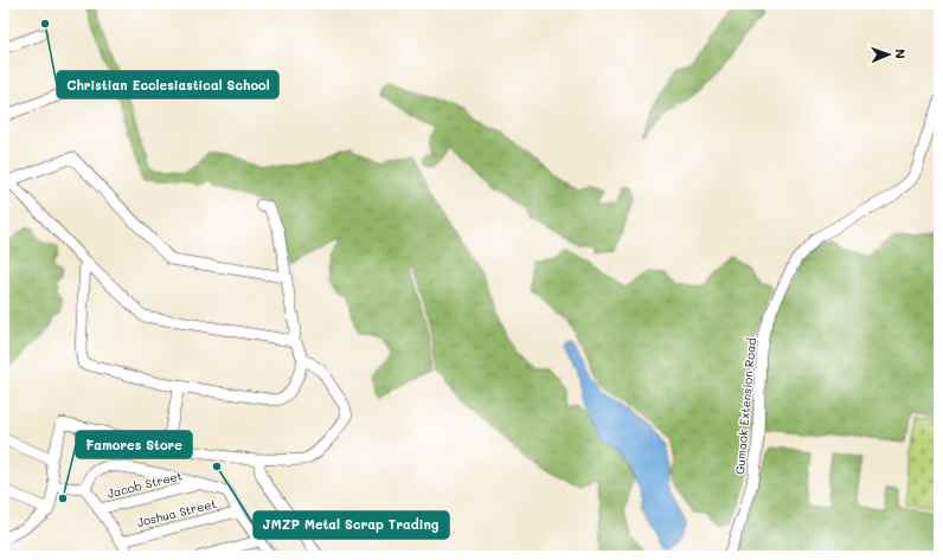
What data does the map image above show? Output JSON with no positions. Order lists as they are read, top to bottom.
{
  "streets": {
    "street": ["Gumaok Extension Road", "Jacob Street", "Joshua Street"]
  },
  "places": ["Christian Ecclesiastical School", "JMZP Metal Scrap Trading", "Famores Store"],
  "north": "right"
}
